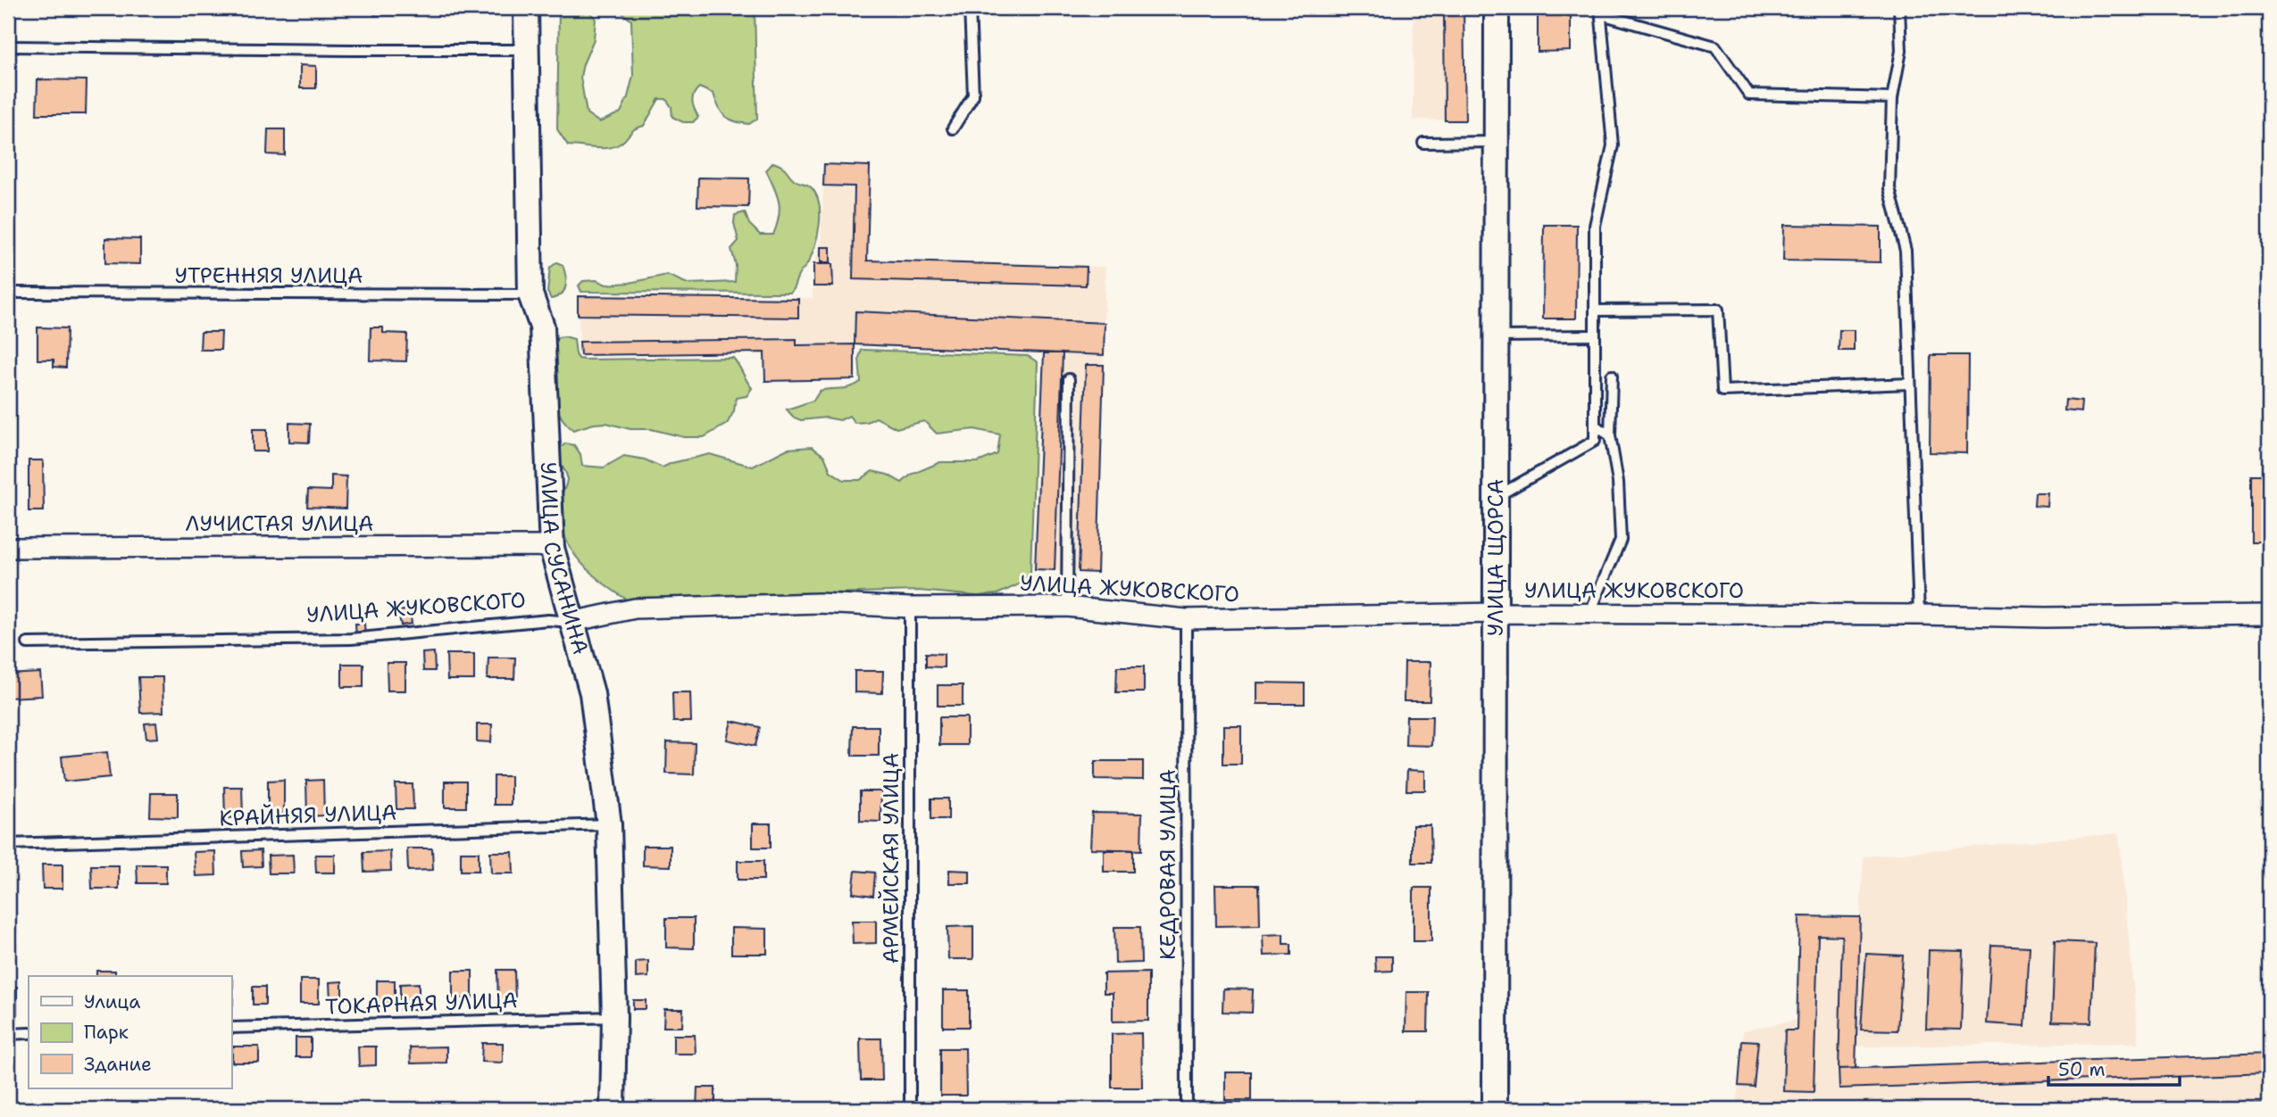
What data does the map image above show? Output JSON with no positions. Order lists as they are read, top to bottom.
{
  "streets": {
    "street": [
      "ЛУЧИСТАЯ УЛИЦА",
      "УЛИЦА СУСАНИНА",
      "УЛИЦА ЩОРСА",
      "УЛИЦА ЖУКОВСКОГО"
    ],
    "lane": [
      "УТРЕННЯЯ УЛИЦА",
      "КРАЙНЯЯ УЛИЦА",
      "АРМЕЙСКАЯ УЛИЦА",
      "КЕДРОВАЯ УЛИЦА",
      "ТОКАРНАЯ УЛИЦА"
    ]
  },
  "crossings": [
    ["УТРЕННЯЯ УЛИЦА", "УЛИЦА СУСАНИНА"],
    ["ЛУЧИСТАЯ УЛИЦА", "УЛИЦА СУСАНИНА"],
    ["УЛИЦА СУСАНИНА", "УЛИЦА ЖУКОВСКОГО"],
    ["УЛИЦА СУСАНИНА", "КРАЙНЯЯ УЛИЦА"],
    ["УЛИЦА СУСАНИНА", "ТОКАРНАЯ УЛИЦА"],
    ["УЛИЦА ЩОРСА", "УЛИЦА ЖУКОВСКОГО"],
    ["УЛИЦА ЖУКОВСКОГО", "АРМЕЙСКАЯ УЛИЦА"],
    ["УЛИЦА ЖУКОВСКОГО", "КЕДРОВАЯ УЛИЦА"]
  ],
  "legend": ["Улица", "Парк", "Здание"],
  "scale_bar": "50 m"
}
